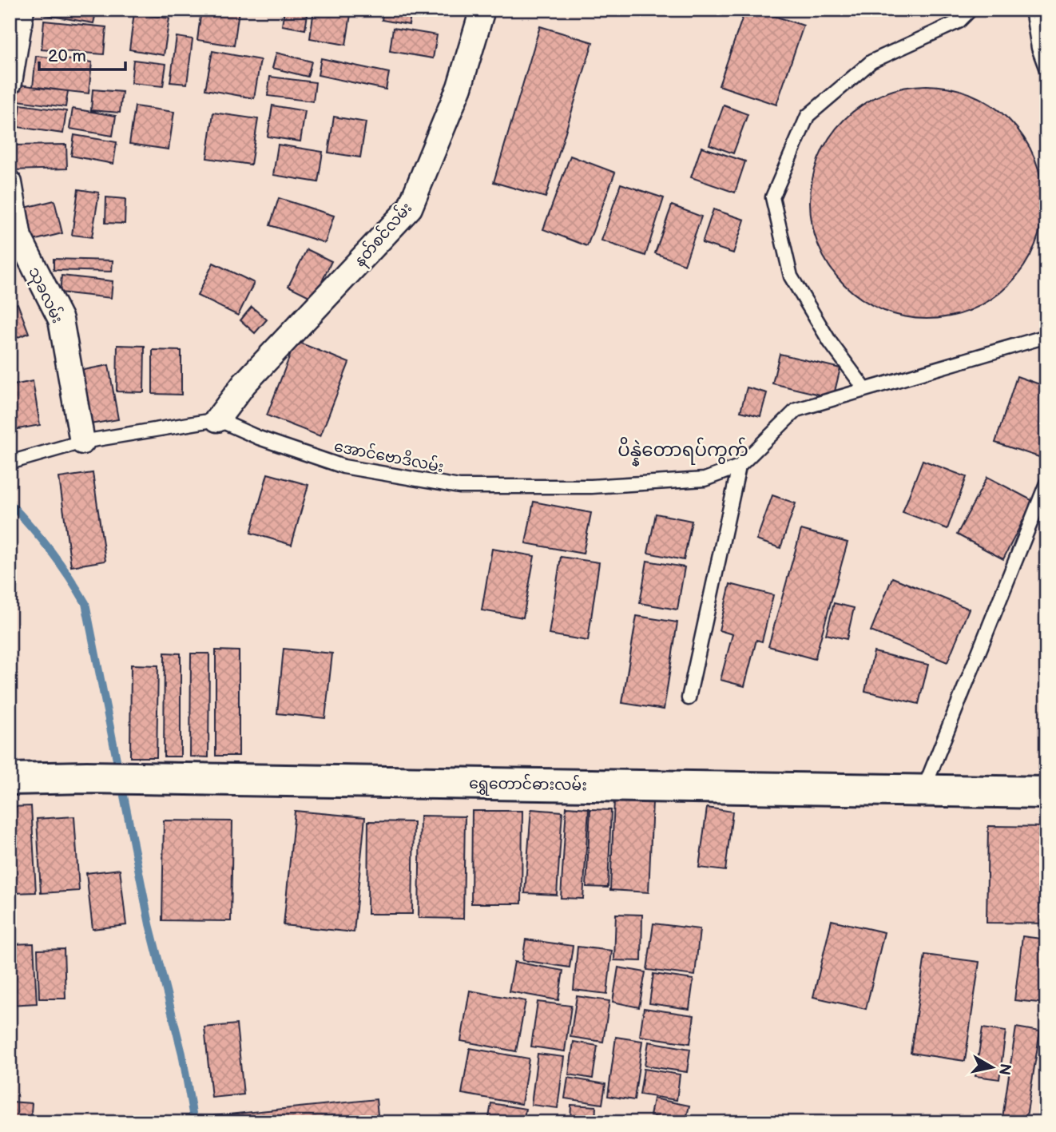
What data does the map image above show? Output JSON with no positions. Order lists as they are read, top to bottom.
{
  "streets": {
    "street": ["နတ်စင်လမ်း", "သုခလမ်း", "ရွှေတောင်ဓားလမ်း"],
    "lane": ["အောင်ဗောဒိလမ်း"]
  },
  "crossings": [
    ["နတ်စင်လမ်း", "အောင်ဗောဒိလမ်း"]
  ],
  "districts": ["ပိန္နဲတောရပ်ကွက်"],
  "scale_bar": "20 m",
  "north": "right"
}
